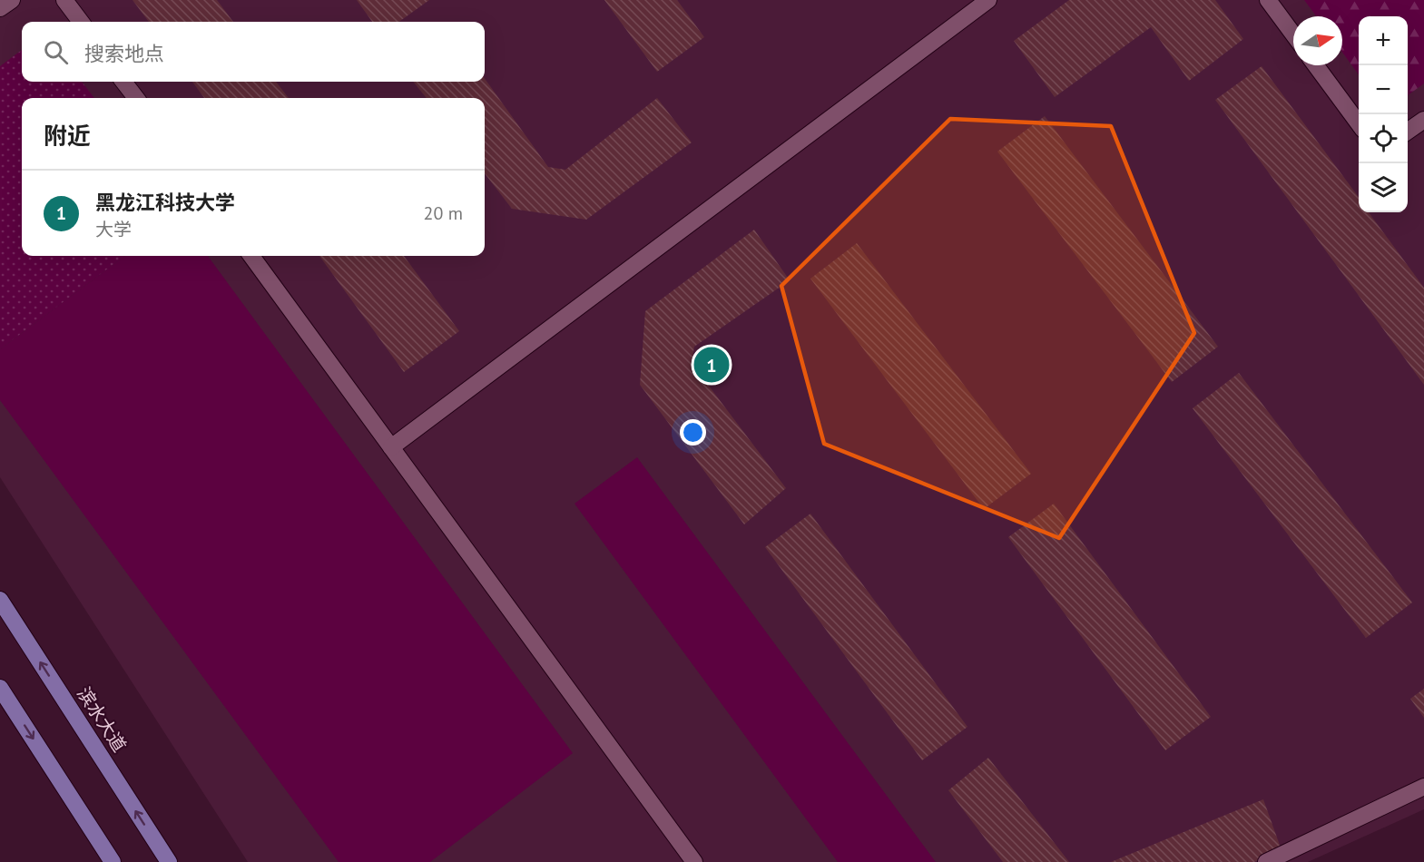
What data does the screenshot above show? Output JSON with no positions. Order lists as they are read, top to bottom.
{
  "streets": {
    "main road": ["滨水大道"]
  },
  "north": "right",
  "page": {
    "map_buttons": ["+", "−"],
    "search": "搜索地点",
    "heading": "附近",
    "list": [
      {
        "mark": "1",
        "name": "黑龙江科技大学",
        "note": "大学",
        "value": "20 m"
      }
    ],
    "pins": "1"
  }
}
